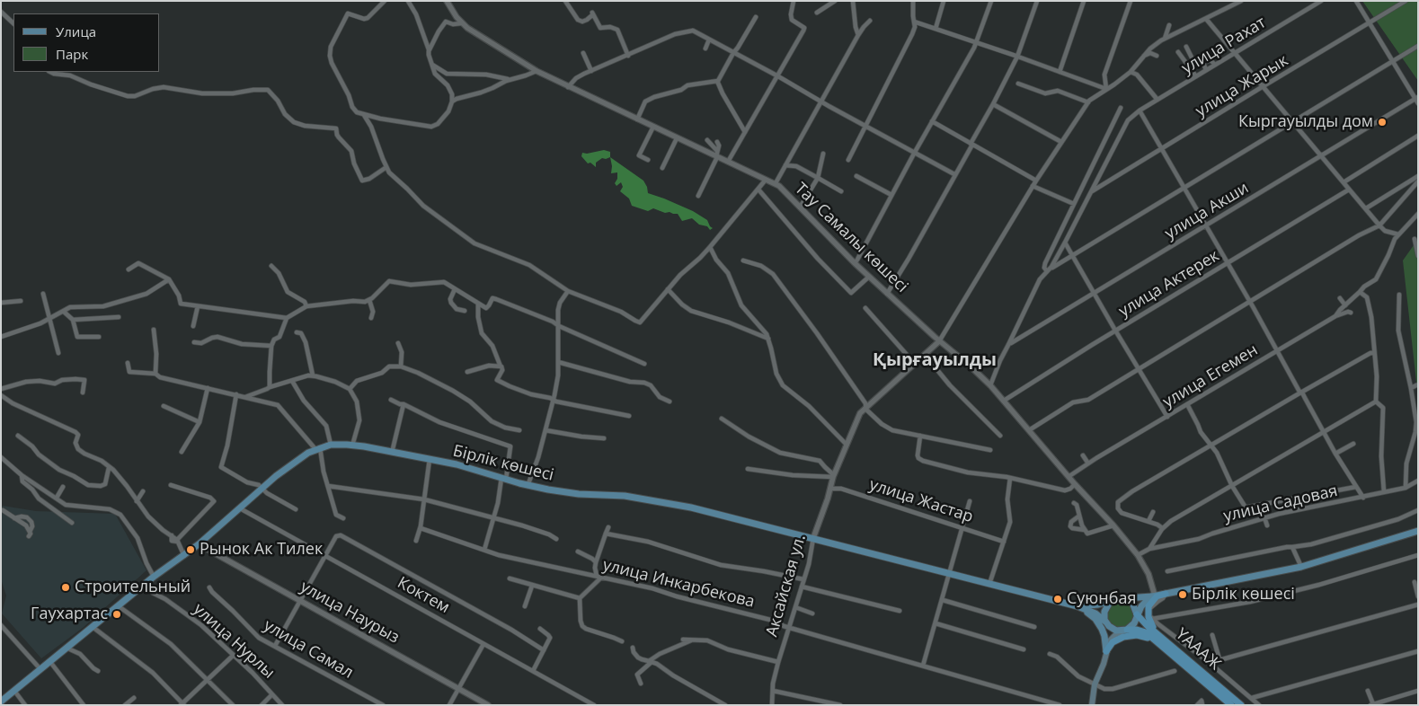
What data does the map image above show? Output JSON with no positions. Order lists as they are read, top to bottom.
{
  "streets": {
    "highway": ["ҮАААЖ"],
    "main road": ["Бірлік көшесі"],
    "street": [
      "улица Рахат",
      "улица Жарык",
      "улица Акши",
      "Тау Самалы көшесі",
      "улица Актерек",
      "улица Егемен",
      "улица Жастар",
      "улица Садовая",
      "улица Инкарбекова",
      "Аксайская ул.",
      "Коктем",
      "улица Наурыз",
      "улица Нурлы",
      "улица Самал"
    ]
  },
  "crossings": [
    ["улица Рахат", "улица Жарык"],
    ["улица Рахат", "улица Акши"],
    ["улица Рахат", "Тау Самалы көшесі"],
    ["Тау Самалы көшесі", "улица Актерек"],
    ["Тау Самалы көшесі", "улица Егемен"],
    ["Тау Самалы көшесі", "улица Садовая"],
    ["Тау Самалы көшесі", "Аксайская ул."],
    ["Бірлік көшесі", "Аксайская ул."],
    ["Бірлік көшесі", "Коктем"],
    ["Бірлік көшесі", "улица Наурыз"],
    ["Бірлік көшесі", "улица Нурлы"],
    ["улица Жастар", "Аксайская ул."],
    ["улица Инкарбекова", "Аксайская ул."]
  ],
  "districts": ["Қырғауылды"],
  "places": [
    "Кыргауылды дом",
    "Рынок Ак Тилек",
    "Строительный",
    "Бірлік көшесі",
    "Суюнбая",
    "Гаухартас"
  ],
  "legend": ["Улица", "Парк"]
}
